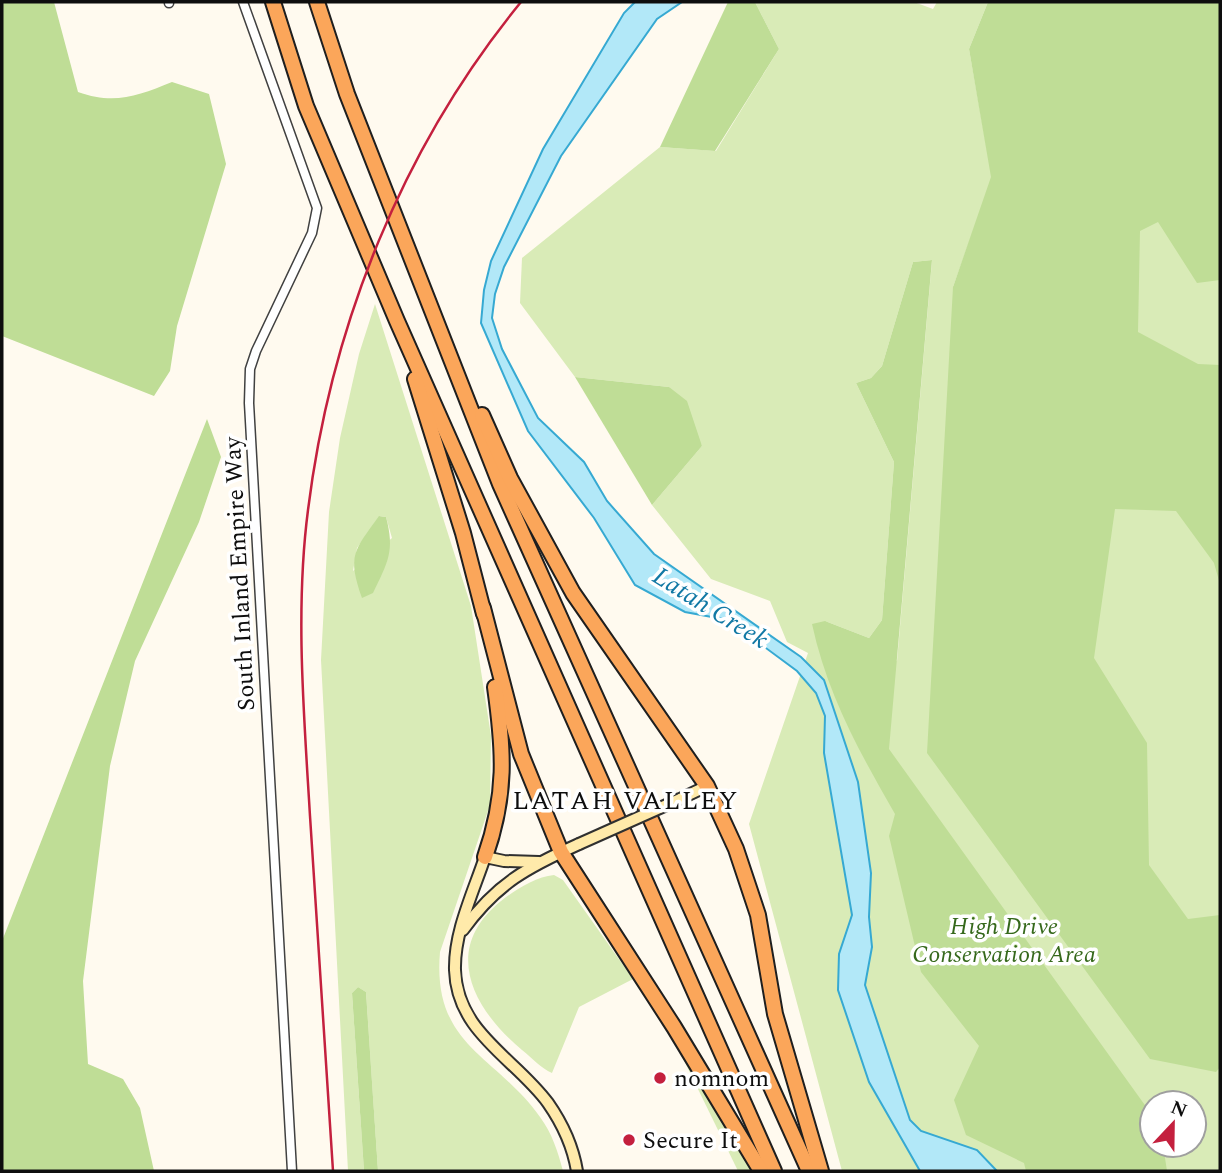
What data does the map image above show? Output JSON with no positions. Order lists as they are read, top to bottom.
{
  "streets": {
    "street": ["South Inland Empire Way"]
  },
  "districts": ["LATAH VALLEY"],
  "water": ["Latah Creek"],
  "parks": ["High Drive Conservation Area"],
  "places": ["nomnom", "Secure It"],
  "north": "top"
}
